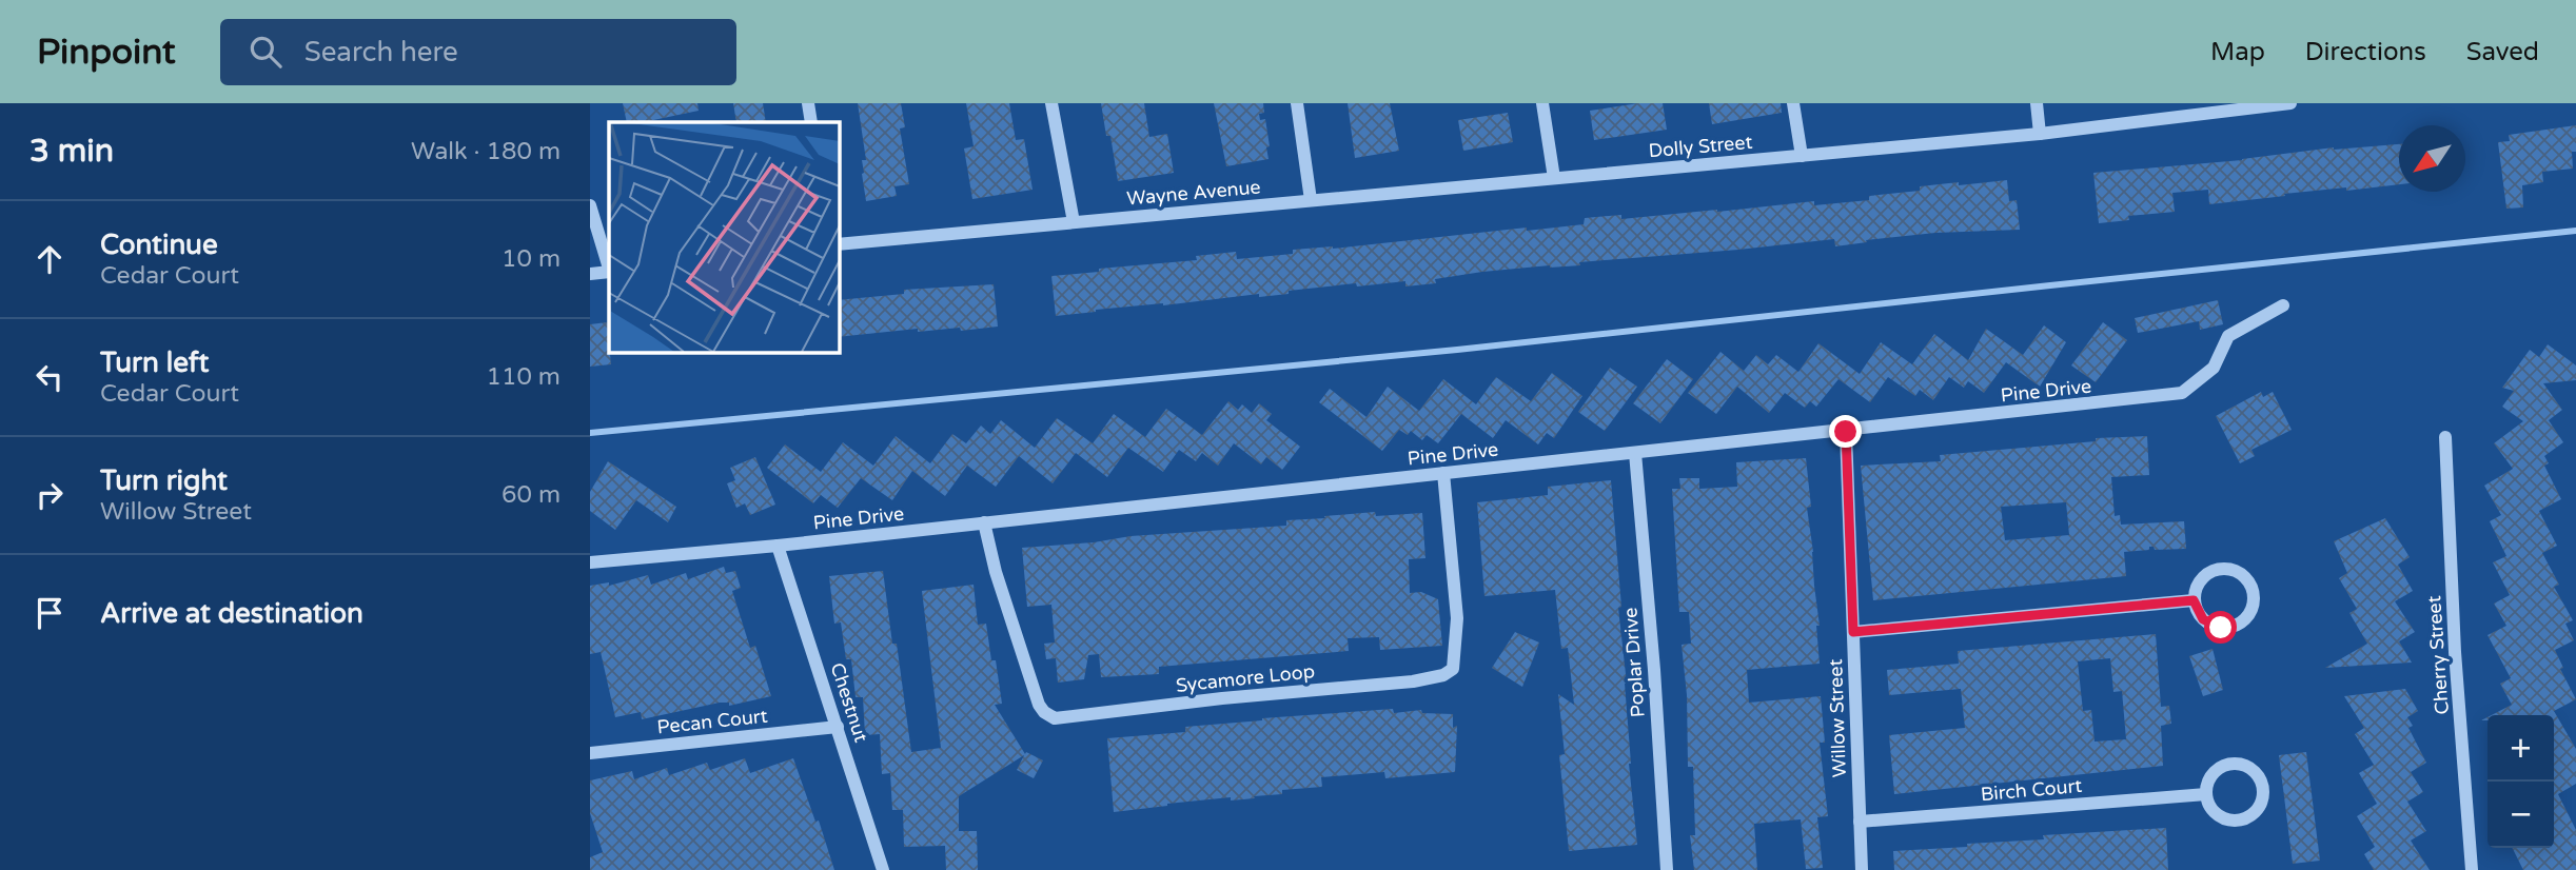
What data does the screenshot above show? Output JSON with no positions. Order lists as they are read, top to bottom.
{
  "streets": {
    "street": [
      "Dolly Street",
      "Wayne Avenue",
      "Pine Drive",
      "Cherry Street",
      "Poplar Drive",
      "Sycamore Loop",
      "Chestnut",
      "Willow Street",
      "Pecan Court",
      "Birch Court"
    ]
  },
  "crossings": [
    ["Dolly Street", "Wayne Avenue"],
    ["Pine Drive", "Poplar Drive"],
    ["Pine Drive", "Sycamore Loop"],
    ["Pine Drive", "Chestnut"],
    ["Pine Drive", "Willow Street"],
    ["Chestnut", "Pecan Court"],
    ["Willow Street", "Birch Court"]
  ],
  "north": "bottom left",
  "page": {
    "header": "Pinpoint",
    "search": "Search here",
    "nav": ["Map", "Directions", "Saved"],
    "heading": ["3 min", "Walk · 180 m"],
    "list": [
      ["Continue", "Cedar Court", "10 m"],
      ["Turn left", "Cedar Court", "110 m"],
      ["Turn right", "Willow Street", "60 m"],
      "Arrive at destination"
    ],
    "map_buttons": ["+", "−"]
  }
}
